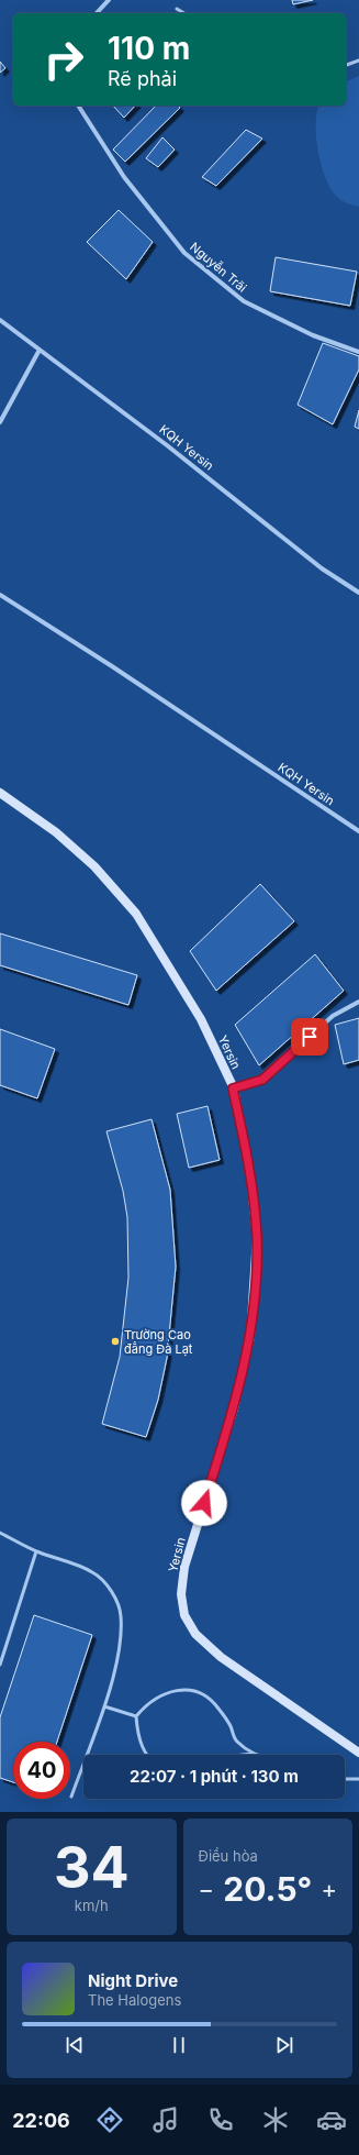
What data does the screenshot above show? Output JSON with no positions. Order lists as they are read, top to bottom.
{
  "streets": {
    "street": ["Nguyễn Trãi", "KQH Yersin", "Yersin"]
  },
  "places": ["Trường Cao đẳng Đà Lạt"],
  "page": {
    "turn": ["110 m", "Rẽ phải"],
    "limit": "40",
    "trip": "22:07 · 1 phút · 130 m",
    "tile": [
      ["34", "km/h"],
      "Điều hòa"
    ],
    "heat": ["−", "20.5°", "+"],
    "song": ["Night Drive", "The Halogens"],
    "tabs": "22:06"
  }
}
